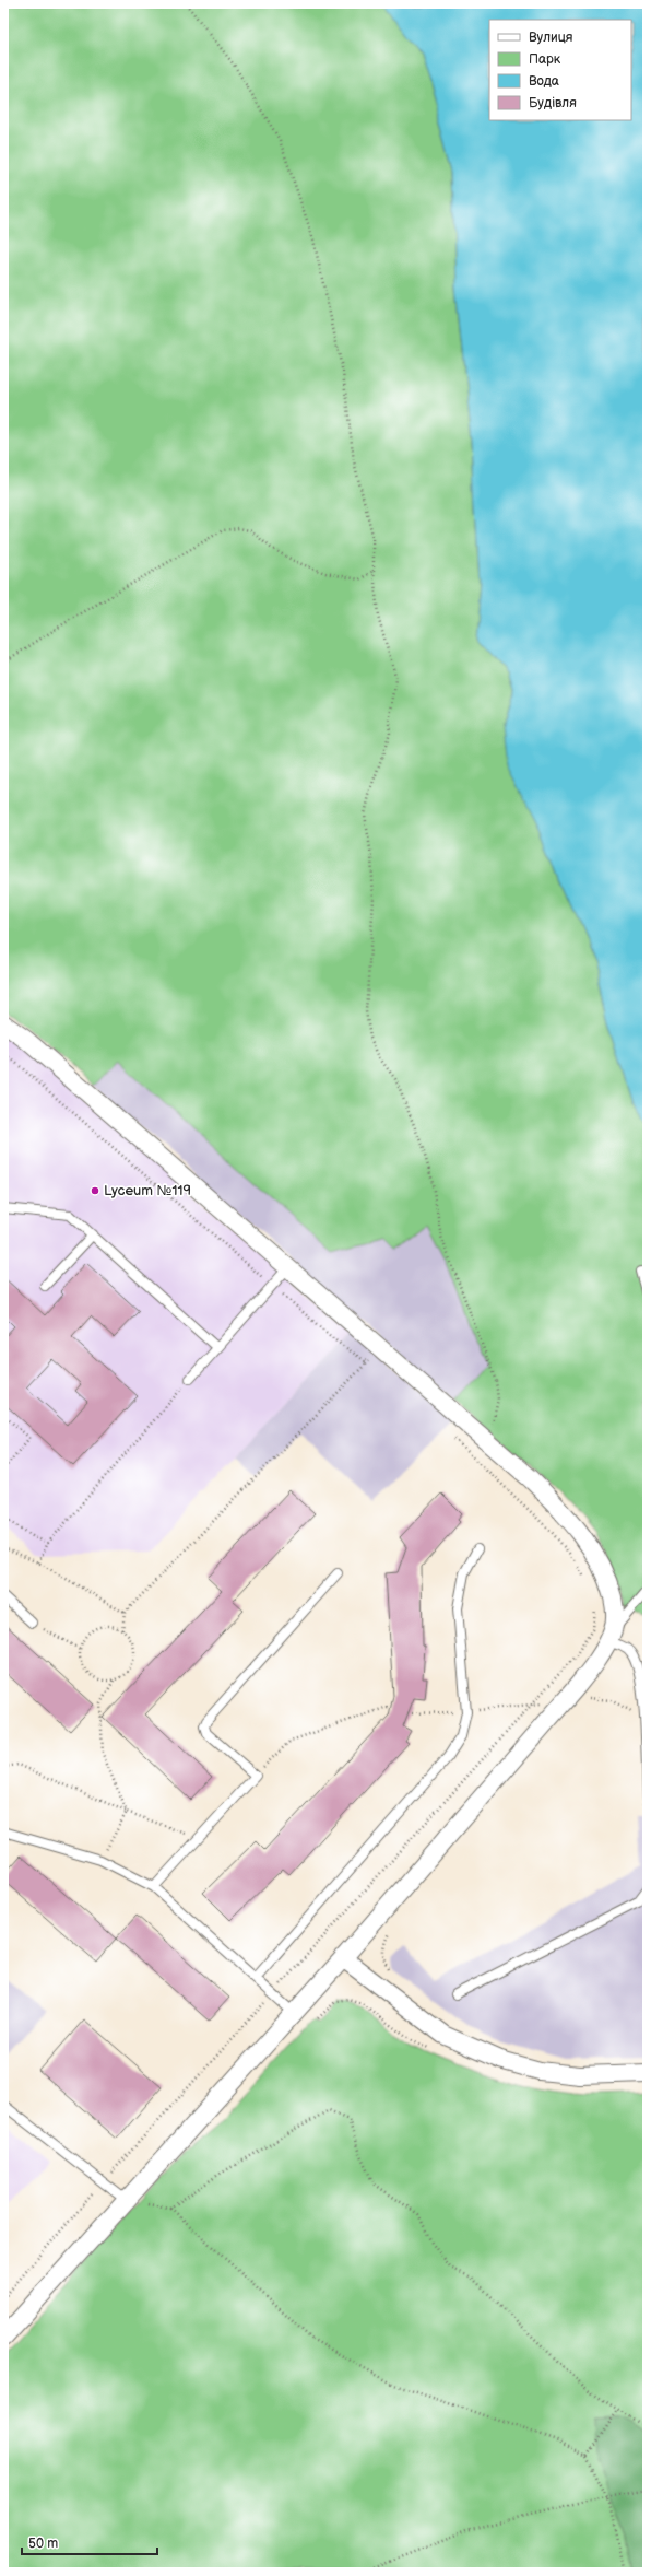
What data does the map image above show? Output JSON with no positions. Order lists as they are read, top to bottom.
{
  "places": ["Lyceum №119"],
  "legend": [
    "Вулиця",
    "Парк",
    "Вода",
    "Будівля"
  ],
  "scale_bar": "50 m"
}
